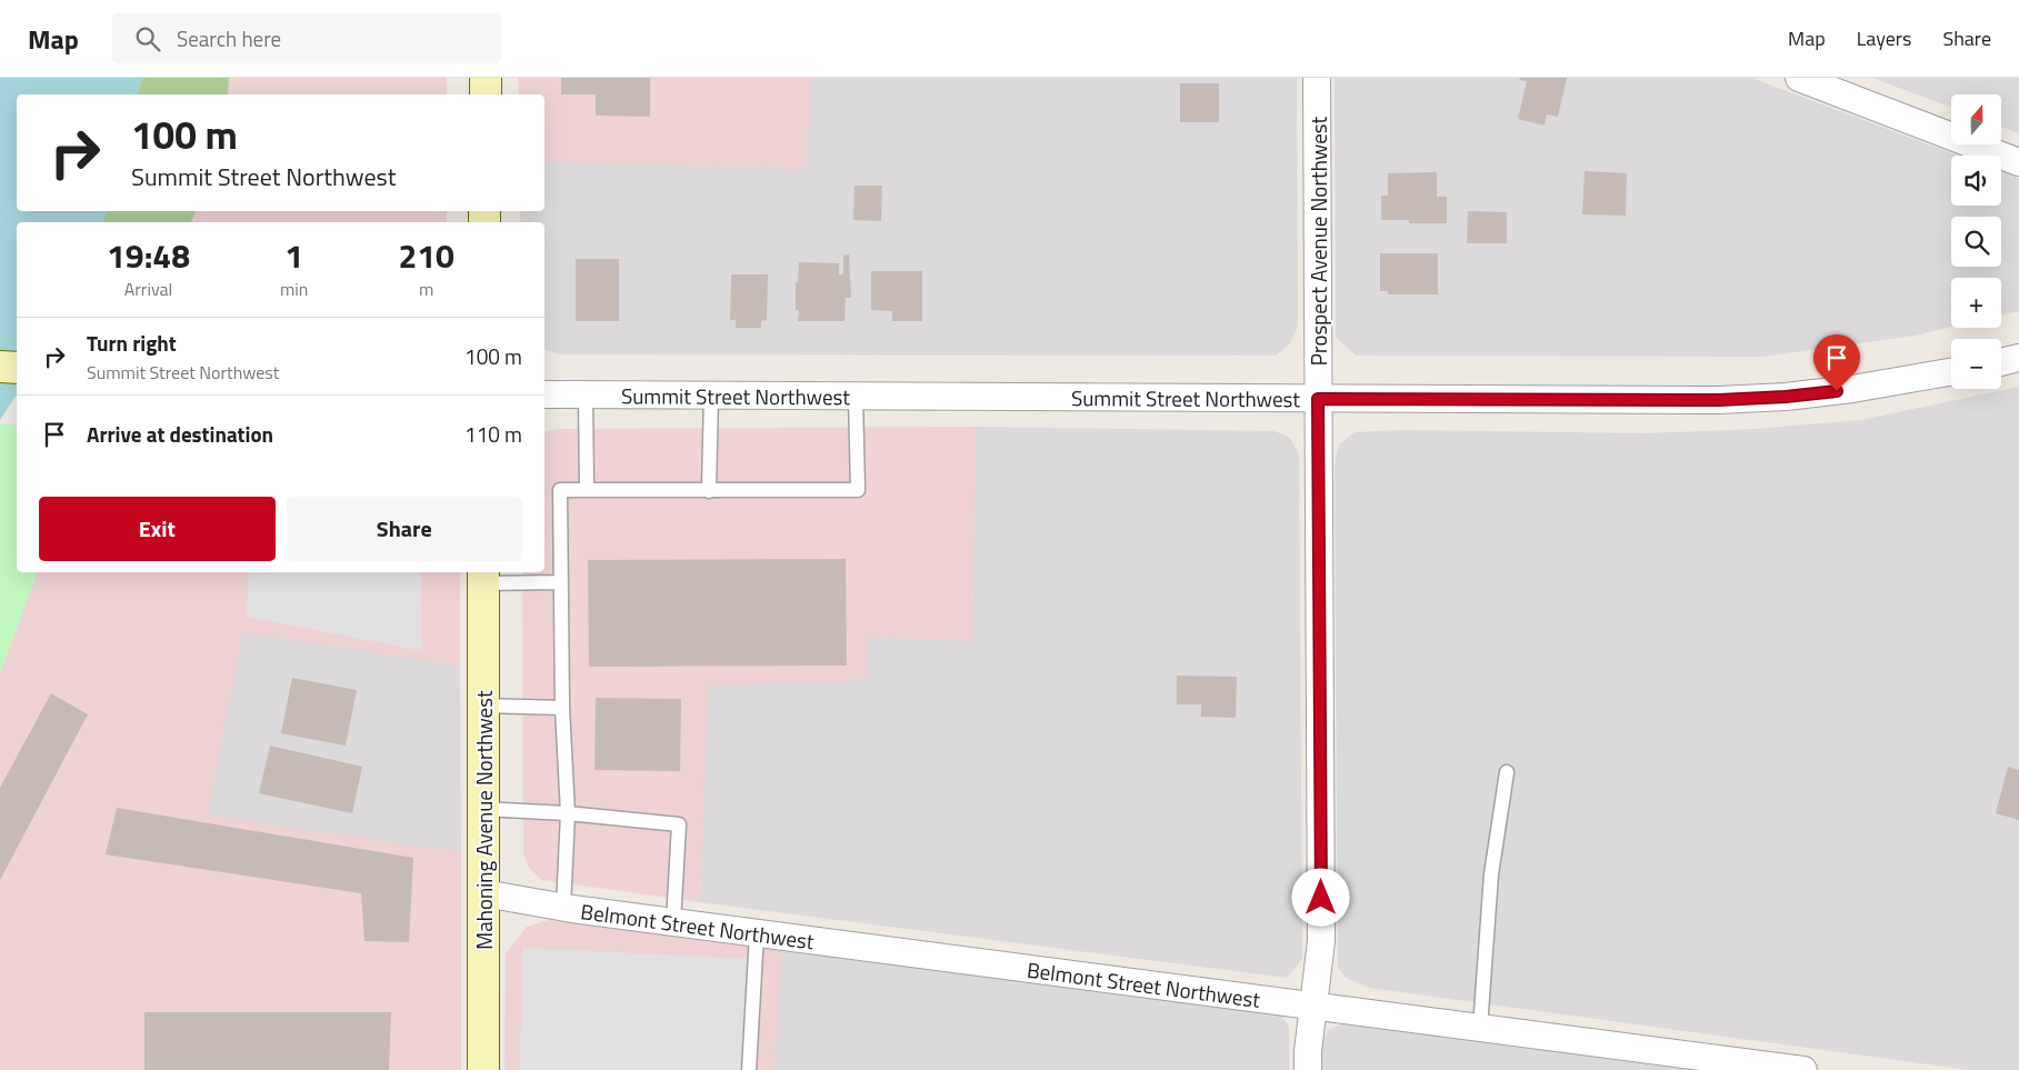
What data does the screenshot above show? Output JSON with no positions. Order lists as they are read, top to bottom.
{
  "streets": {
    "main road": ["Mahoning Avenue Northwest"],
    "street": ["Prospect Avenue Northwest", "Summit Street Northwest", "Belmont Street Northwest"]
  },
  "crossings": [
    ["Prospect Avenue Northwest", "Summit Street Northwest"],
    ["Prospect Avenue Northwest", "Belmont Street Northwest"],
    ["Mahoning Avenue Northwest", "Belmont Street Northwest"]
  ],
  "north": "top",
  "page": {
    "header": "Map",
    "search": "Search here",
    "nav": ["Map", "Layers", "Share"],
    "map_buttons": ["+", "−"],
    "turn": ["100 m", "Summit Street Northwest"],
    "eta": [
      "19:48",
      "Arrival",
      "1",
      "min",
      "210",
      "m"
    ],
    "list": [
      {
        "name": "Turn right",
        "note": "Summit Street Northwest",
        "value": "100 m"
      },
      {
        "name": "Arrive at destination",
        "value": "110 m"
      }
    ],
    "buttons": ["Exit", "Share"]
  }
}
